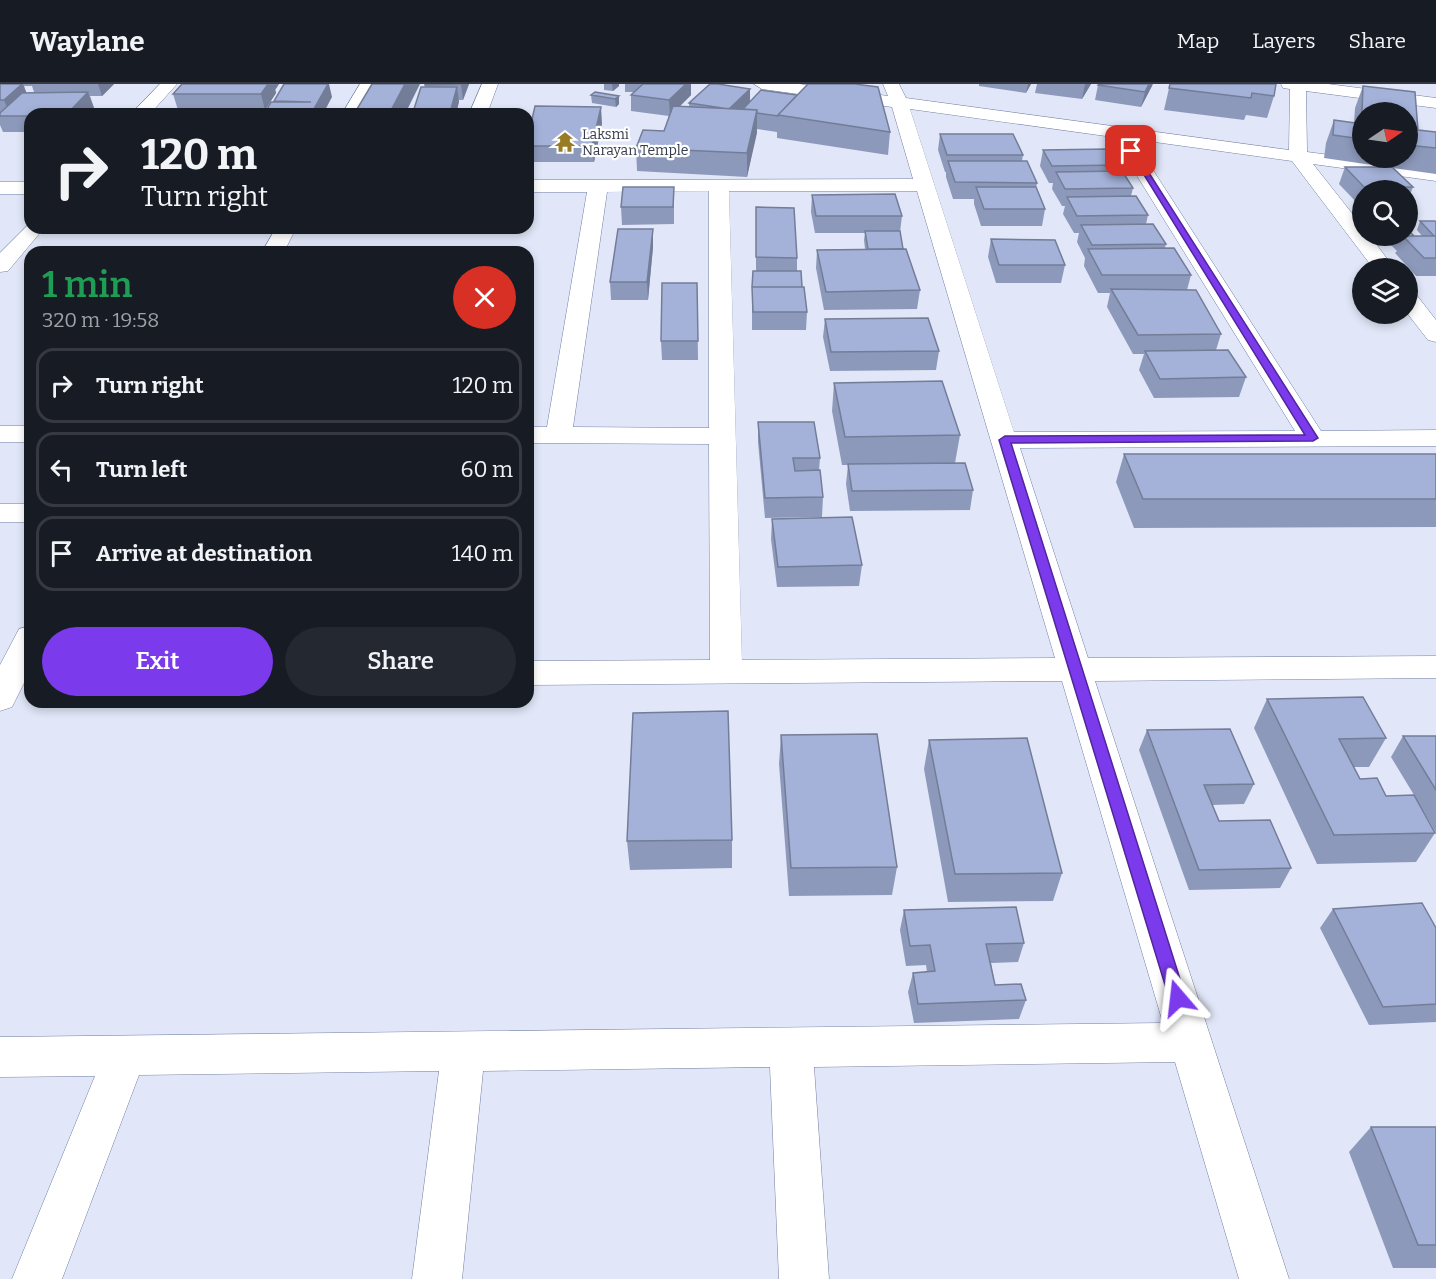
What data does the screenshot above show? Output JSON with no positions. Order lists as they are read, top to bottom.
{
  "places": {
    "temple": ["Laksmi Narayan Temple"]
  },
  "north": "right",
  "page": {
    "header": "Waylane",
    "nav": ["Map", "Layers", "Share"],
    "turn": ["120 m", "Turn right"],
    "heading": ["1 min", "320 m · 19:58"],
    "list": [
      {
        "name": "Turn right",
        "value": "120 m"
      },
      {
        "name": "Turn left",
        "value": "60 m"
      },
      {
        "name": "Arrive at destination",
        "value": "140 m"
      }
    ],
    "buttons": ["Exit", "Share"]
  }
}
